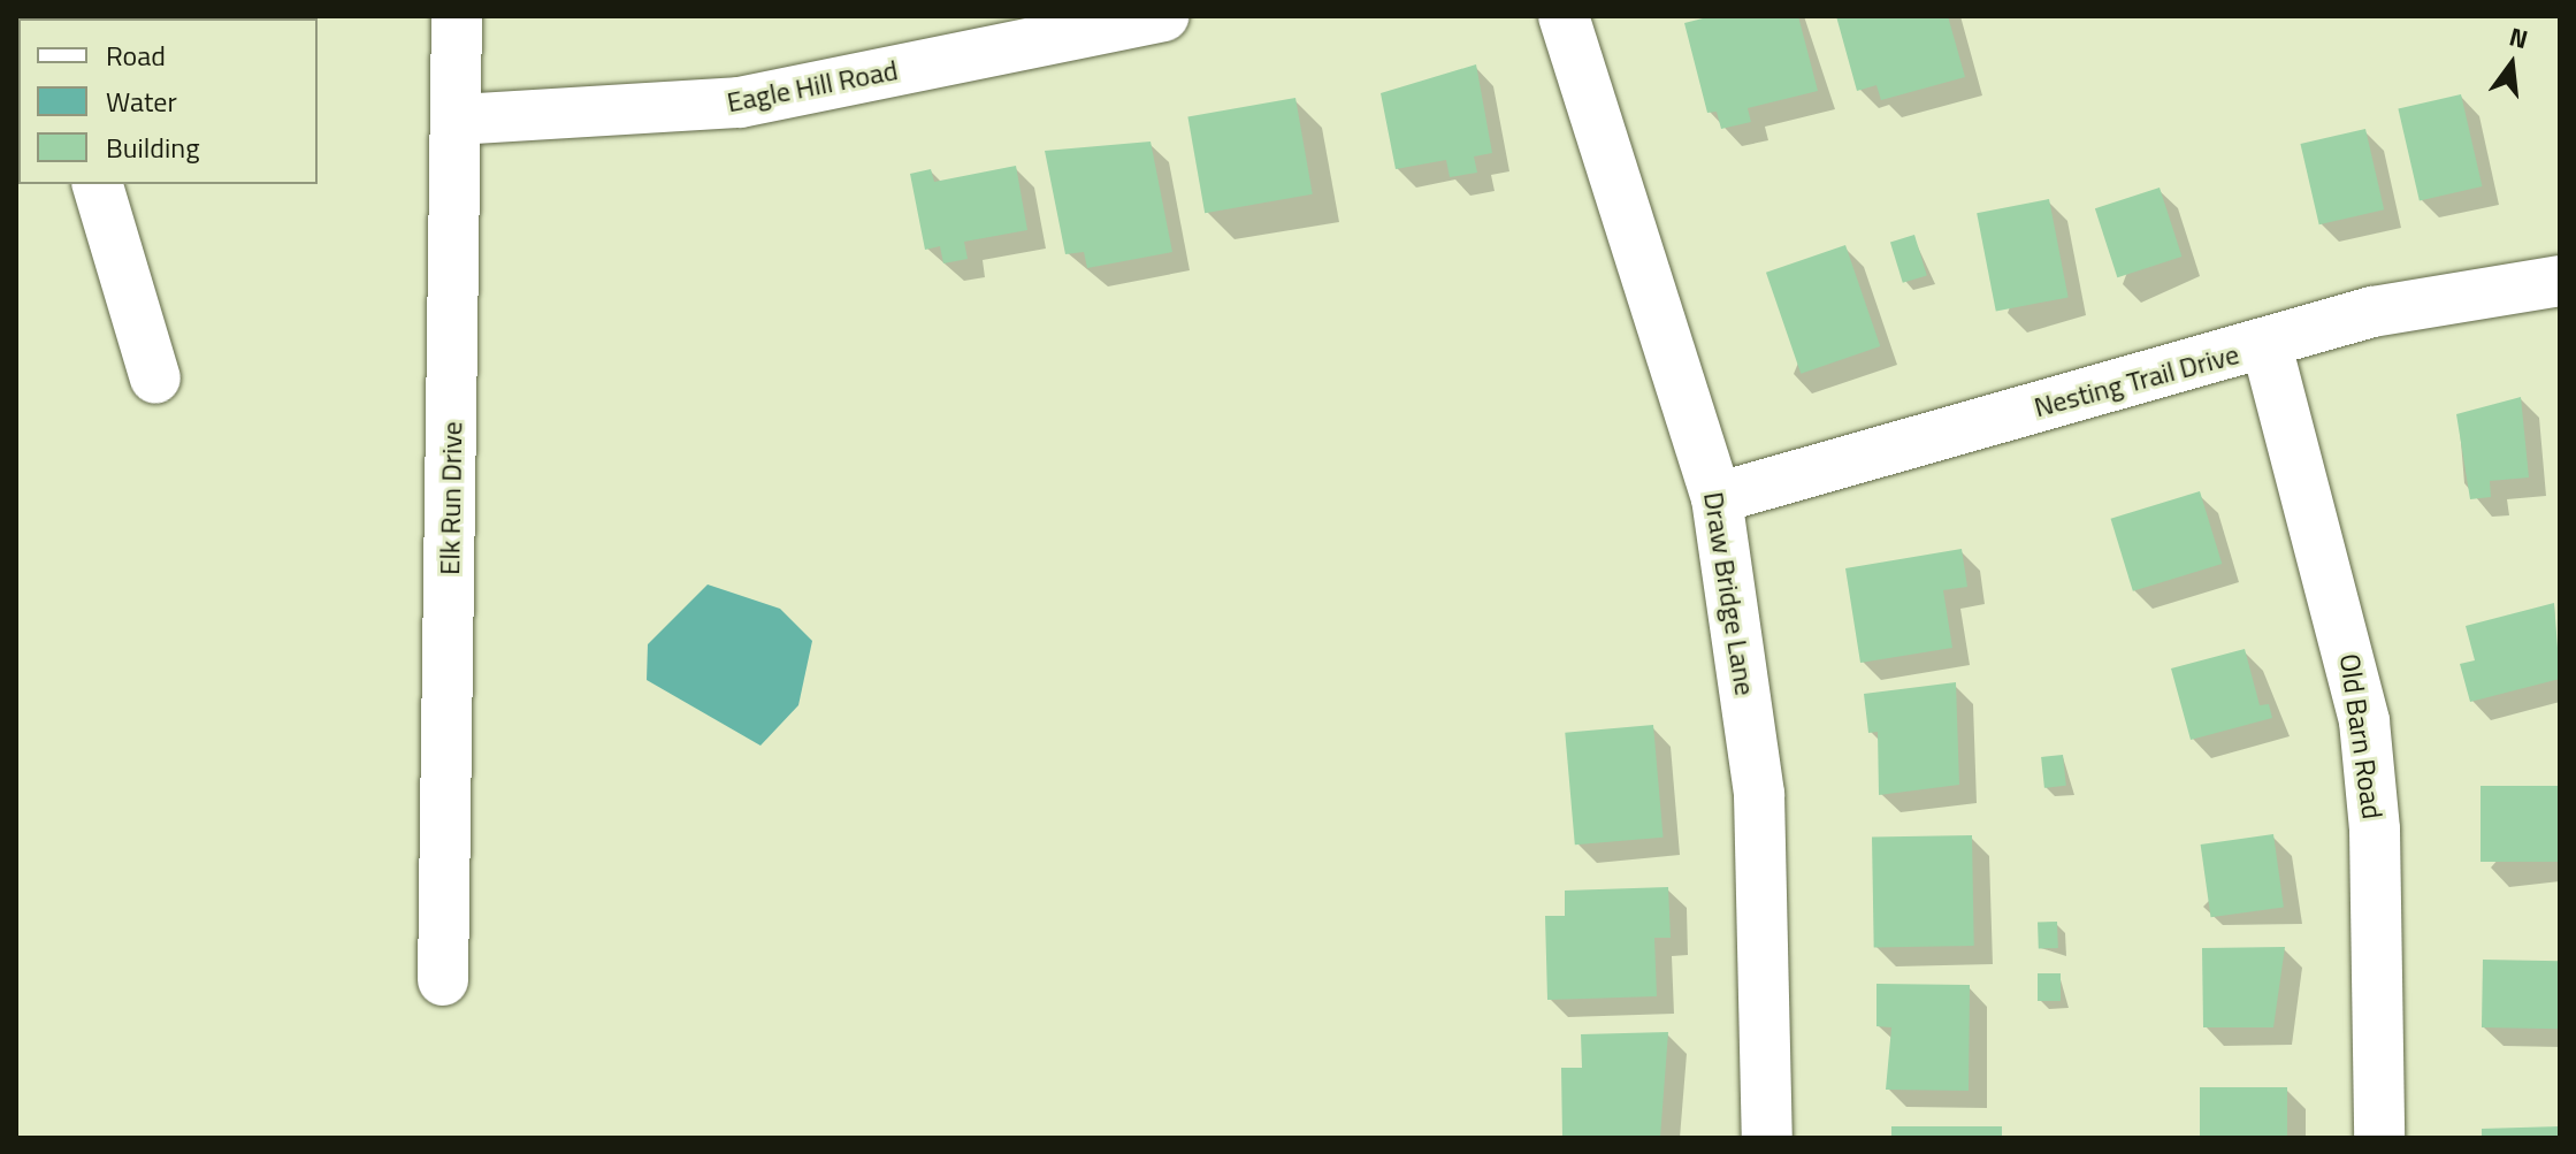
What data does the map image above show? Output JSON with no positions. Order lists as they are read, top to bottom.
{
  "streets": {
    "street": [
      "Eagle Hill Road",
      "Nesting Trail Drive",
      "Elk Run Drive",
      "Draw Bridge Lane",
      "Old Barn Road"
    ]
  },
  "crossings": [
    ["Eagle Hill Road", "Elk Run Drive"],
    ["Nesting Trail Drive", "Draw Bridge Lane"],
    ["Nesting Trail Drive", "Old Barn Road"]
  ],
  "legend": ["Road", "Water", "Building"],
  "north": "top"
}
